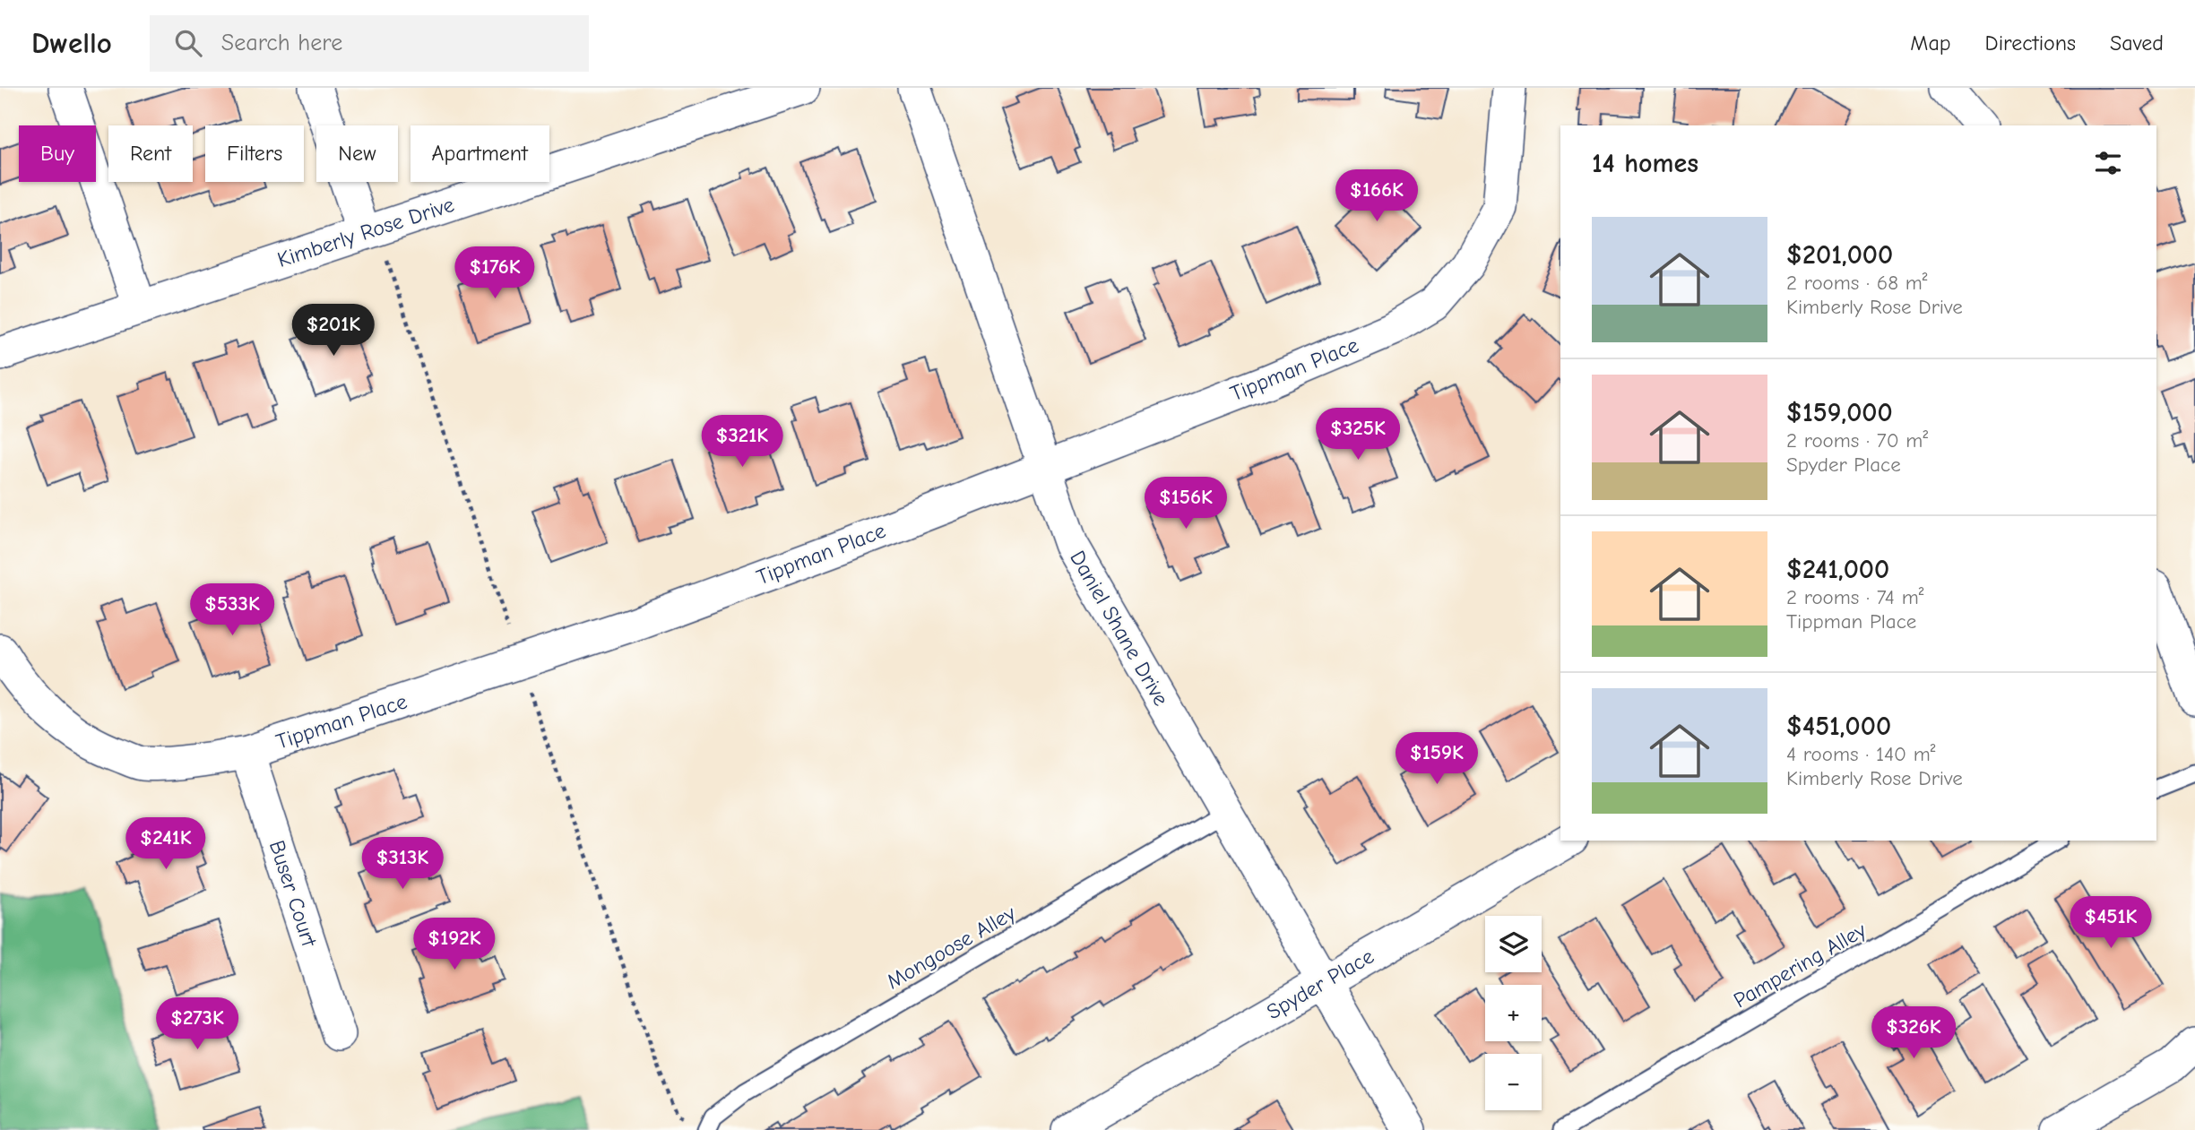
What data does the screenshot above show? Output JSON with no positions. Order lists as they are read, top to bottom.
{
  "streets": {
    "street": [
      "Kimberly Rose Drive",
      "Tippman Place",
      "Daniel Shane Drive",
      "Buser Court",
      "Spyder Place"
    ],
    "lane": ["Mongoose Alley", "Pampering Alley"]
  },
  "crossings": [
    ["Tippman Place", "Daniel Shane Drive"],
    ["Tippman Place", "Buser Court"],
    ["Daniel Shane Drive", "Mongoose Alley"],
    ["Daniel Shane Drive", "Spyder Place"]
  ],
  "page": {
    "header": "Dwello",
    "search": "Search here",
    "nav": ["Map", "Directions", "Saved"],
    "chip": [
      "Buy",
      "Rent",
      "Filters",
      "New",
      "Apartment"
    ],
    "heading": "14 homes",
    "price": [
      "$166K",
      "$176K",
      "$201K",
      "$325K",
      "$321K",
      "$156K",
      "$533K",
      "$159K",
      "$241K",
      "$313K",
      "$451K",
      "$192K",
      "$273K",
      "$326K"
    ],
    "list": [
      {
        "name": "$201,000",
        "note": "2 rooms · 68 m² · Kimberly Rose Drive"
      },
      {
        "name": "$159,000",
        "note": "2 rooms · 70 m² · Spyder Place"
      },
      {
        "name": "$241,000",
        "note": "2 rooms · 74 m² · Tippman Place"
      },
      {
        "name": "$451,000",
        "note": "4 rooms · 140 m² · Kimberly Rose Drive"
      }
    ],
    "map_buttons": ["+", "−"]
  }
}
